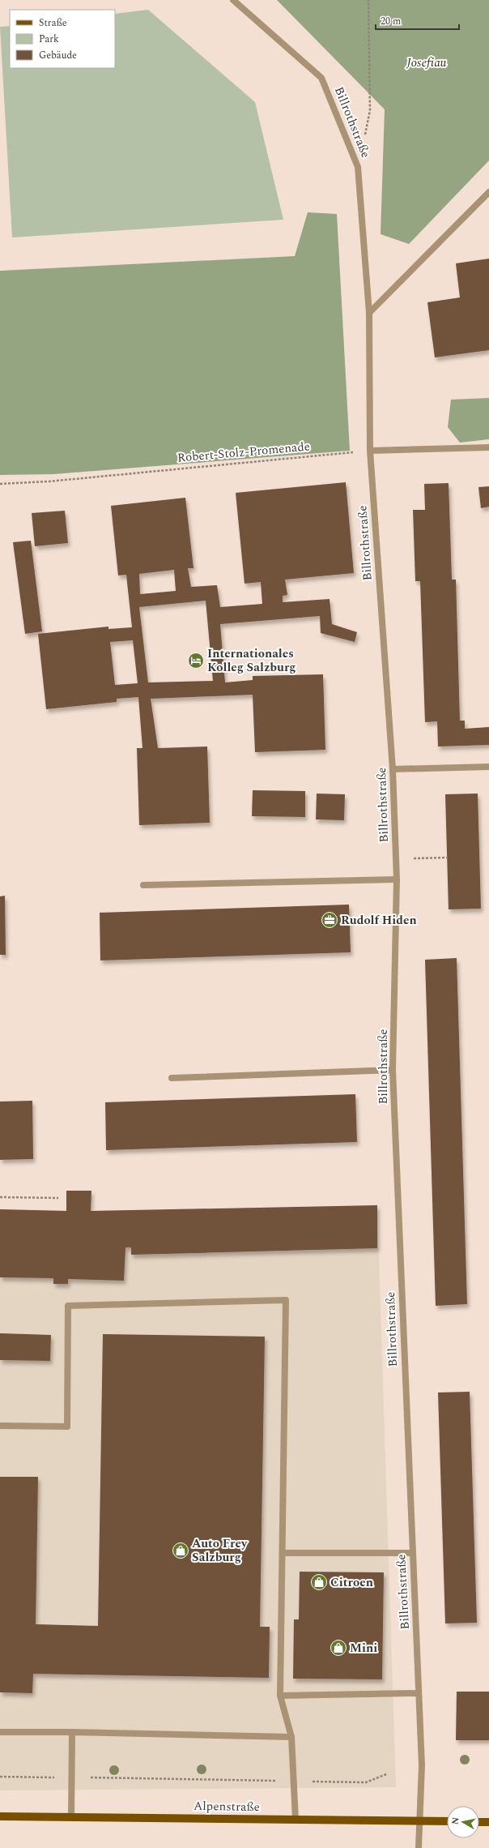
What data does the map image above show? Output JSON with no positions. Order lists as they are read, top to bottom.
{
  "streets": {
    "main road": ["Alpenstraße"],
    "street": ["Billrothstraße"],
    "path": ["Robert-Stolz-Promenade"]
  },
  "crossings": [
    ["Billrothstraße", "Robert-Stolz-Promenade"],
    ["Billrothstraße", "Alpenstraße"]
  ],
  "parks": ["Josefiau"],
  "places": {
    "hotel": ["Internationales Kolleg Salzburg"],
    "office": ["Rudolf Hiden"],
    "shop": ["Auto Frey Salzburg", "Citroen", "Mini"]
  },
  "legend": ["Straße", "Park", "Gebäude"],
  "scale_bar": "20 m",
  "north": "left"
}
